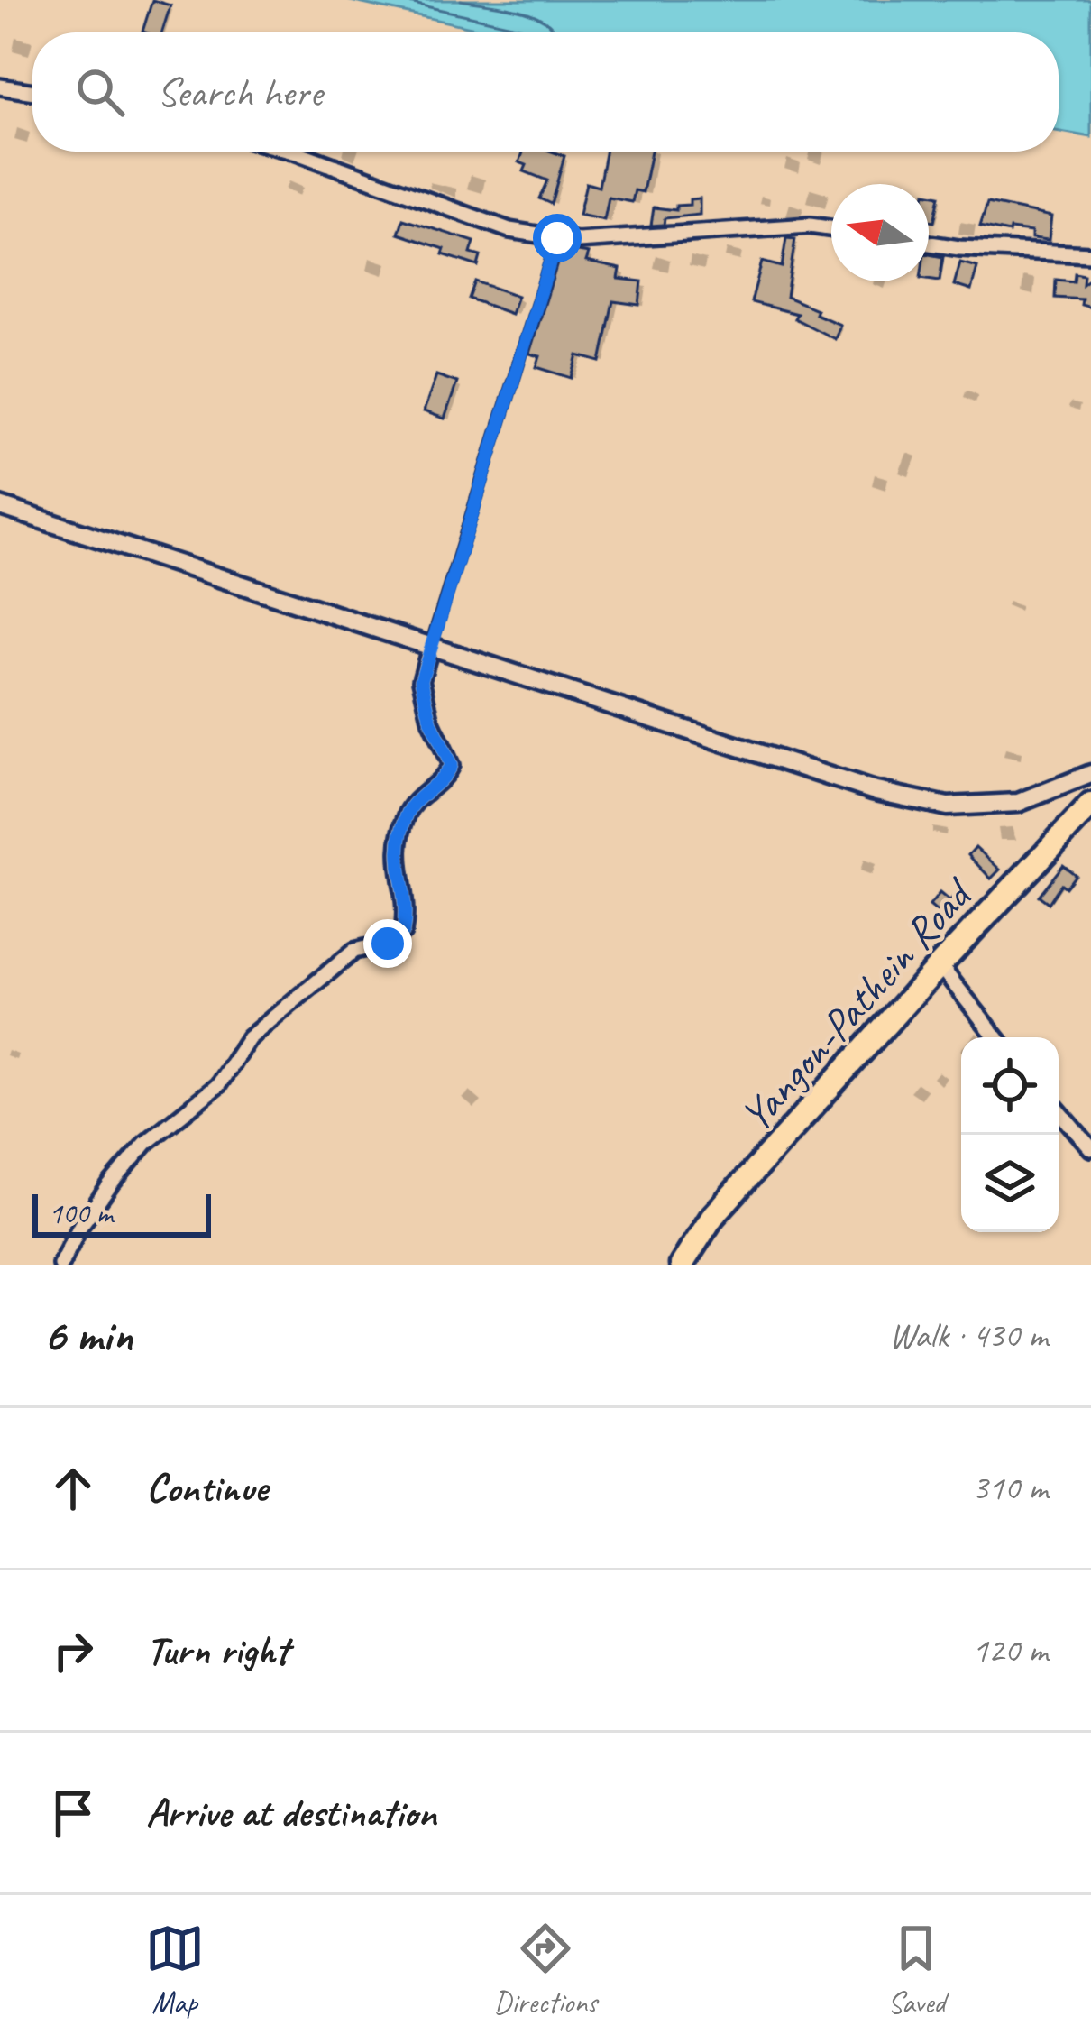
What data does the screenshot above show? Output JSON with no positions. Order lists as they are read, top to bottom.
{
  "streets": {
    "highway": ["Yangon-Pathein Road"]
  },
  "scale_bar": "100 m",
  "north": "left",
  "page": {
    "search": "Search here",
    "scale": "100 m",
    "heading": ["6 min", "Walk · 430 m"],
    "list": [
      ["Continue", "310 m"],
      ["Turn right", "120 m"],
      "Arrive at destination"
    ],
    "nav": ["Map", "Directions", "Saved"]
  }
}
